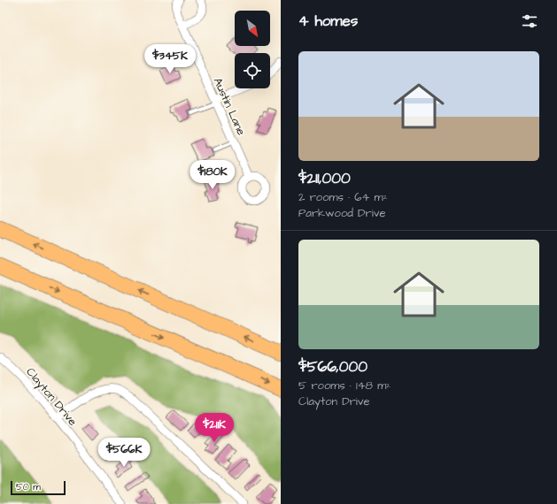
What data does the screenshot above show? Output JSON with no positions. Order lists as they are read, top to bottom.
{
  "streets": {
    "street": ["Austin Lane", "Clayton Drive"]
  },
  "scale_bar": "50 m",
  "north": "bottom right",
  "page": {
    "heading": "4 homes",
    "list": [
      {
        "name": "$211,000",
        "note": "2 rooms · 64 m² · Parkwood Drive"
      },
      {
        "name": "$566,000",
        "note": "5 rooms · 148 m² · Clayton Drive"
      }
    ],
    "price": [
      "$345K",
      "$180K",
      "$211K",
      "$566K"
    ],
    "scale": "50 m"
  }
}
